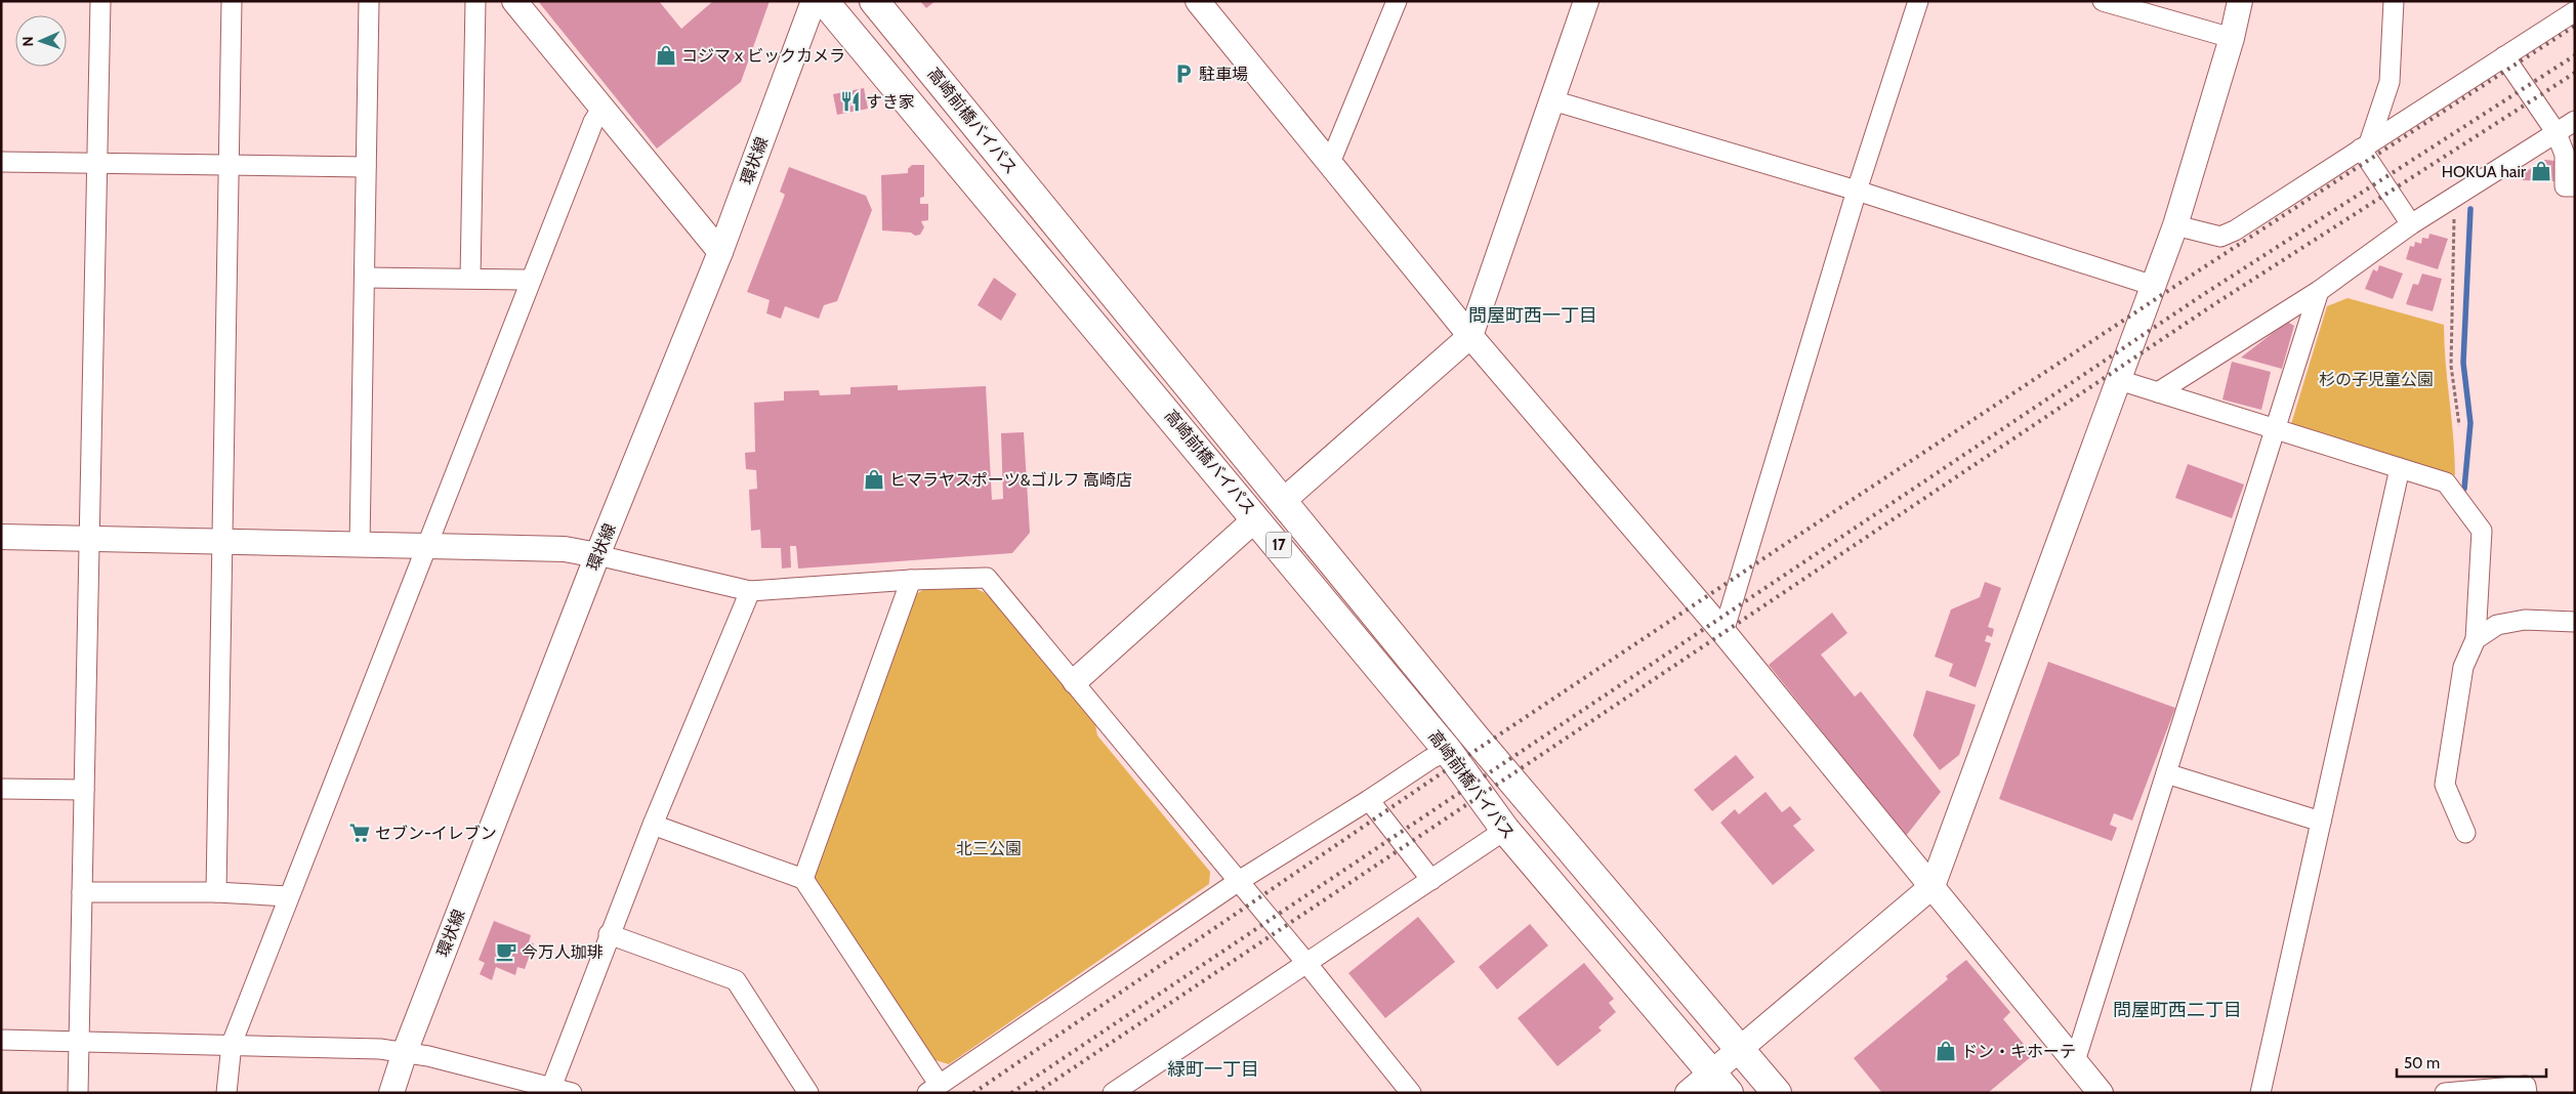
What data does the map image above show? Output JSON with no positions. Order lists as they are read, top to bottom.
{
  "streets": {
    "highway": ["高崎前橋バイパス", "17"],
    "street": ["環状線"]
  },
  "districts": ["問屋町西一丁目", "問屋町西二丁目", "緑町一丁目"],
  "parks": ["杉の子児童公園", "北三公園"],
  "places": {
    "shop": [
      "コジマｘビックカメラ",
      "HOKUA hair",
      "ヒマラヤスポーツ&ゴルフ 高崎店",
      "ドン・キホーテ"
    ],
    "parking": ["駐車場"],
    "restaurant": ["すき家"],
    "supermarket": ["セブン-イレブン"],
    "cafe": ["今万人珈琲"]
  },
  "scale_bar": "50 m",
  "north": "left"
}
